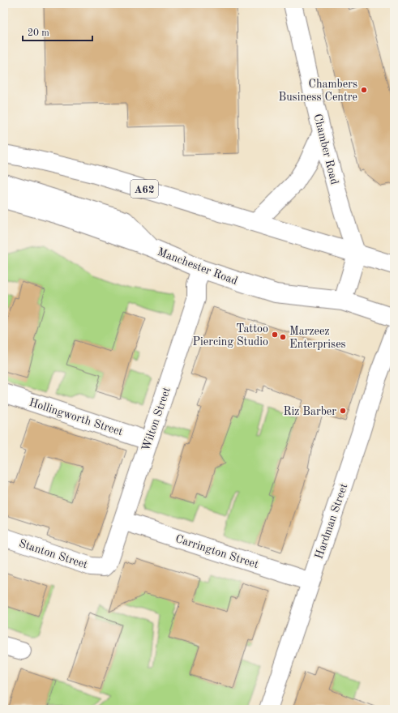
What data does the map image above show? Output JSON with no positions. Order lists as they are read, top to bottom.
{
  "streets": {
    "main road": [
      "Chamber Road",
      "A62",
      "Manchester Road",
      "Hollingworth Street",
      "Wilton Street",
      "Hardman Street",
      "Carrington Street",
      "Stanton Street"
    ]
  },
  "crossings": [
    ["Chamber Road", "A62"],
    ["Manchester Road", "Wilton Street"],
    ["Hollingworth Street", "Wilton Street"],
    ["Wilton Street", "Carrington Street"],
    ["Wilton Street", "Stanton Street"],
    ["Hardman Street", "Carrington Street"]
  ],
  "places": [
    "Chambers Business Centre",
    "Tattoo Piercing Studio",
    "Marzeez Enterprises",
    "Riz Barber"
  ],
  "scale_bar": "20 m"
}
